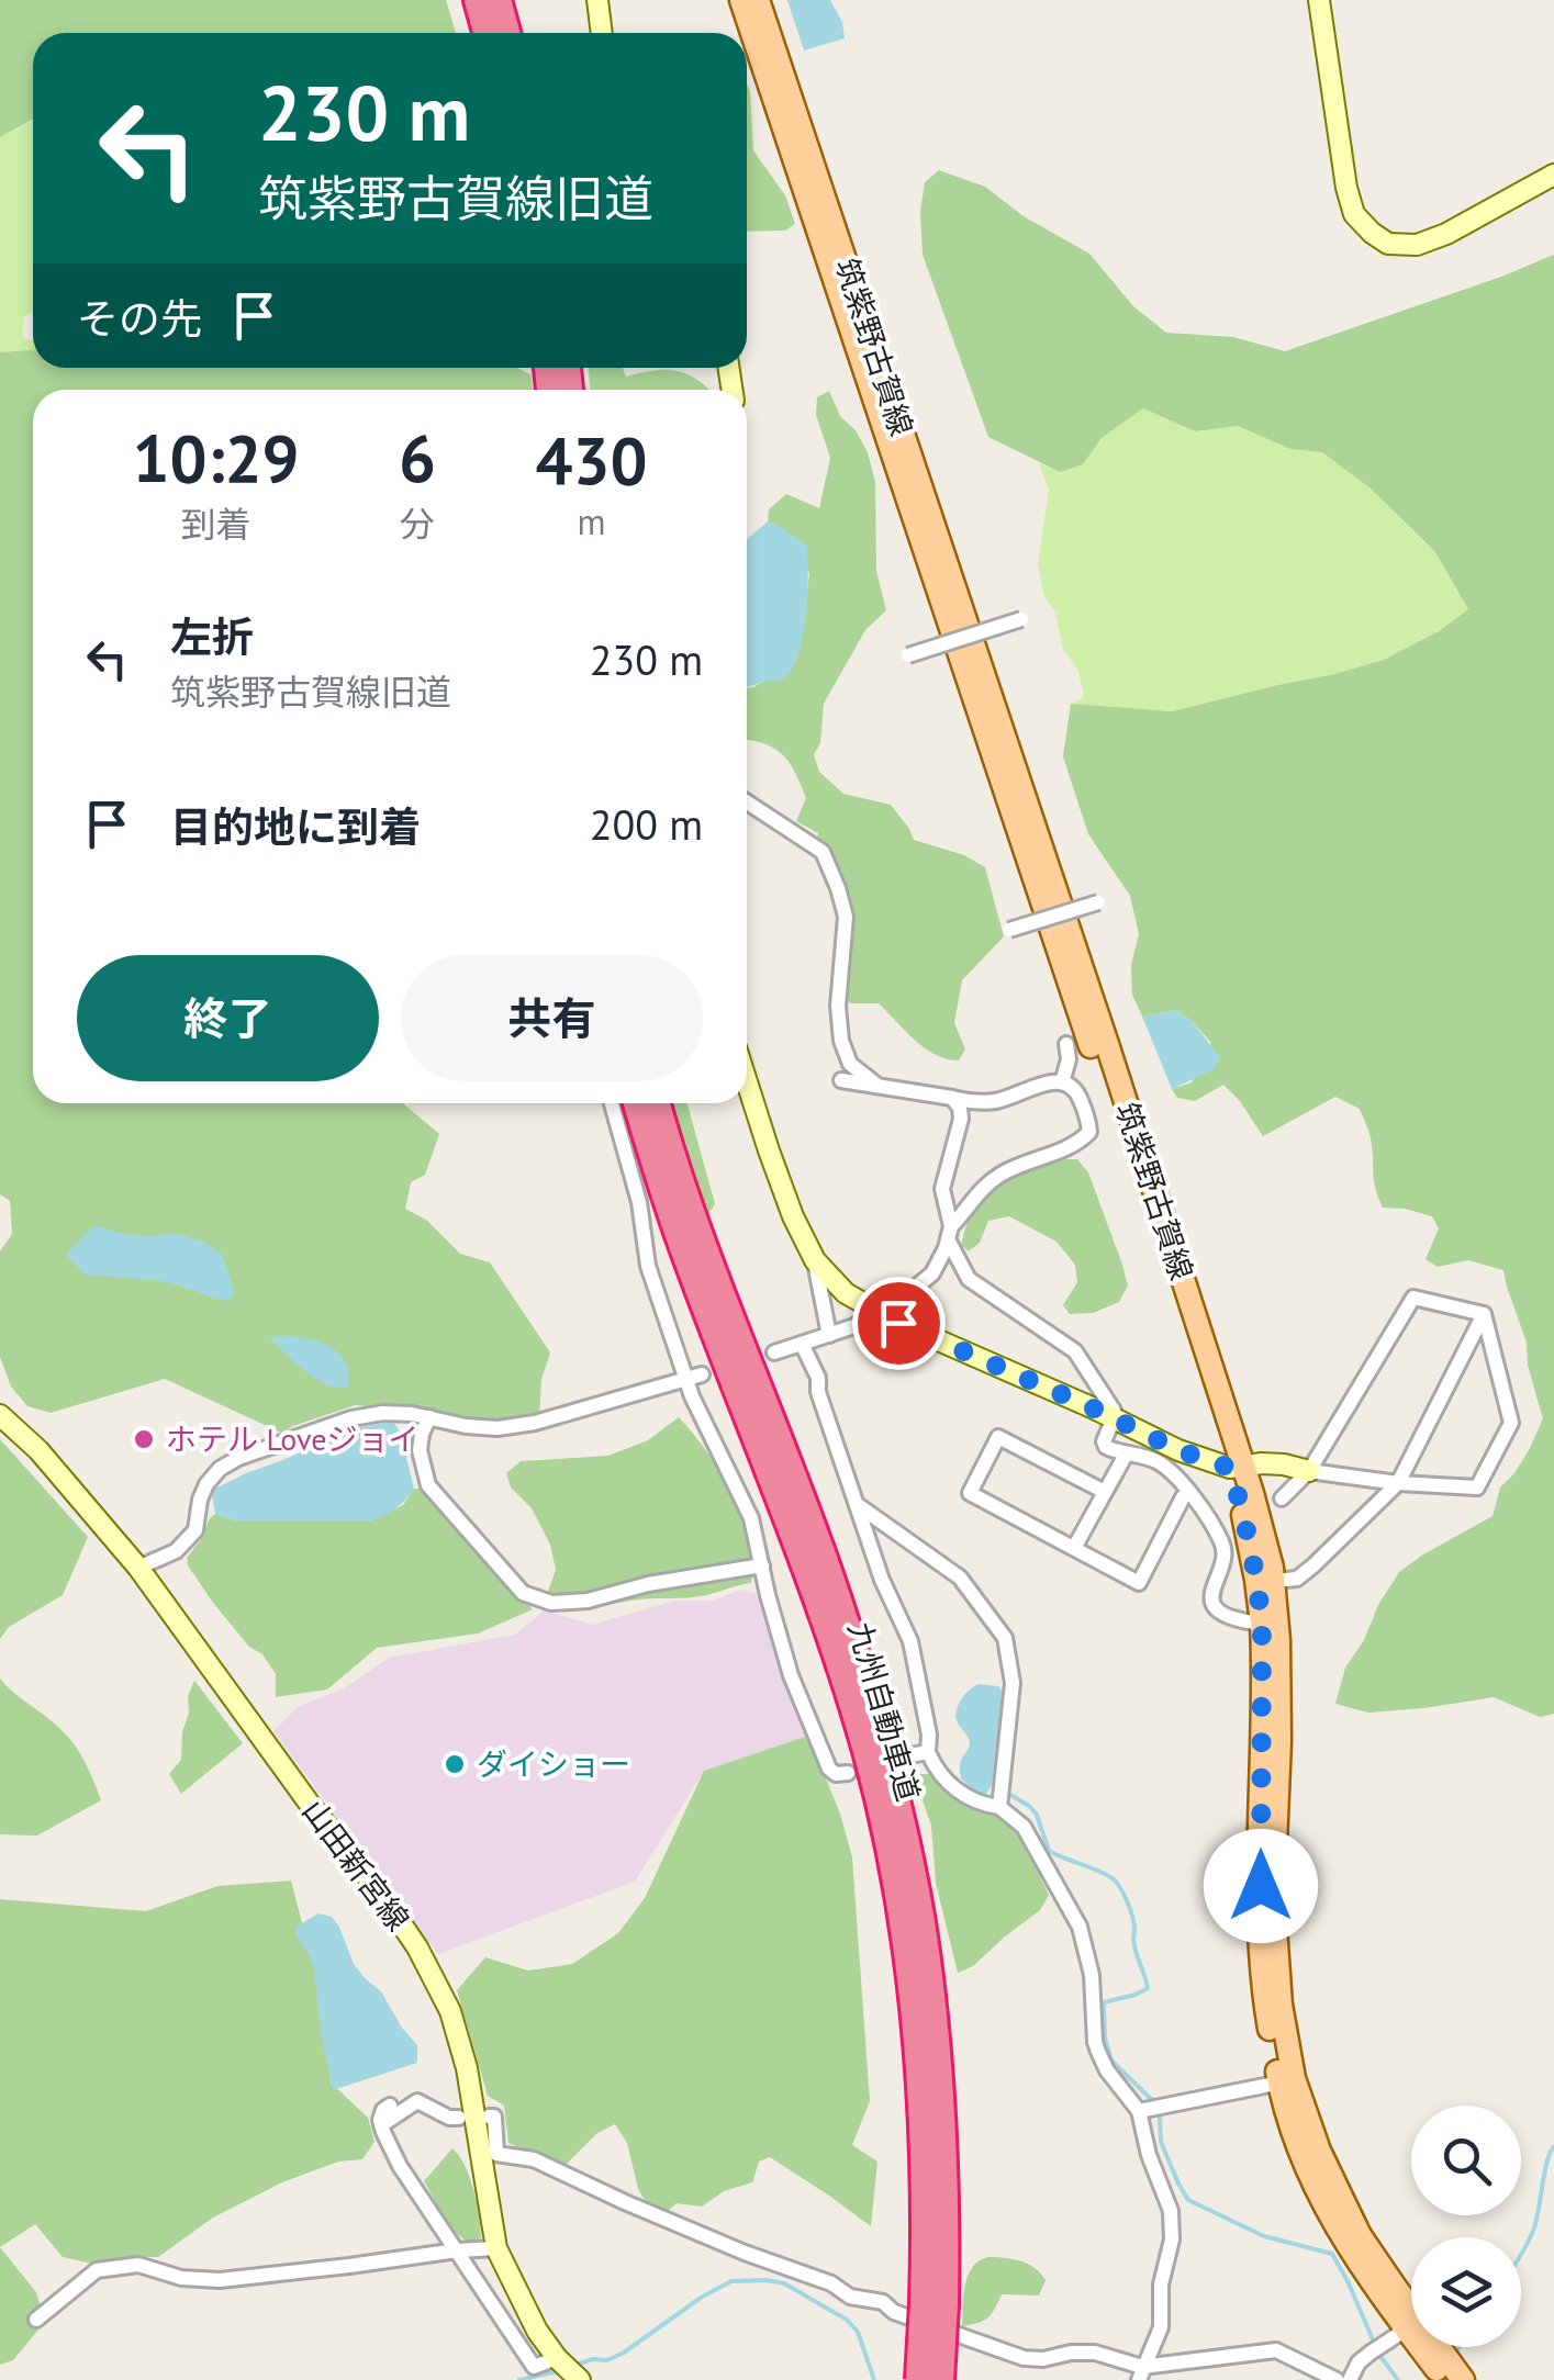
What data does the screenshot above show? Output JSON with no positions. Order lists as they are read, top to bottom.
{
  "streets": {
    "highway": ["九州自動車道"],
    "main road": ["筑紫野古賀線"],
    "street": ["山田新宮線"]
  },
  "places": ["ホテル Loveジョイ", "ダイショー"],
  "page": {
    "turn": ["230 m", "筑紫野古賀線旧道"],
    "then": "その先",
    "eta": [
      "10:29",
      "到着",
      "6",
      "分",
      "430",
      "m"
    ],
    "list": [
      {
        "name": "左折",
        "note": "筑紫野古賀線旧道",
        "value": "230 m"
      },
      {
        "name": "目的地に到着",
        "value": "200 m"
      }
    ],
    "buttons": ["終了", "共有"]
  }
}
